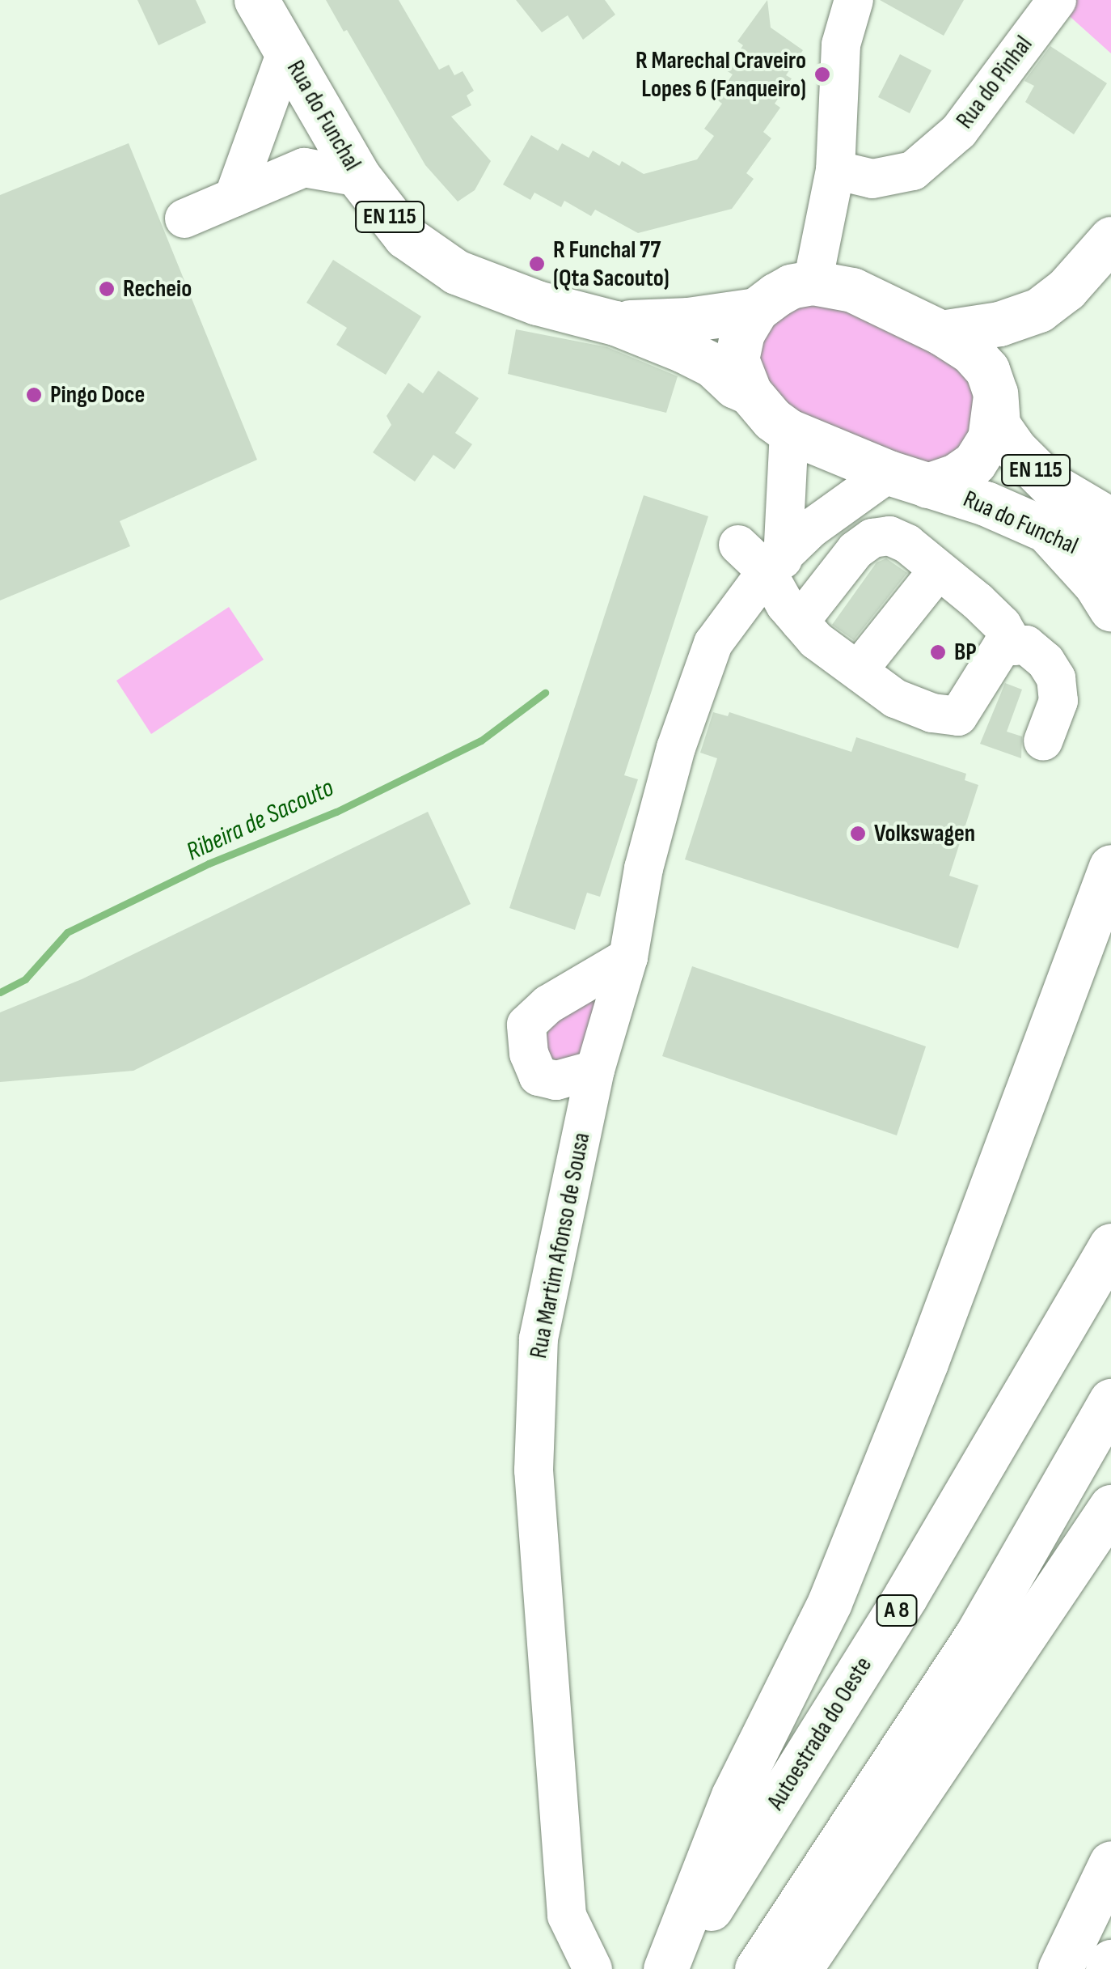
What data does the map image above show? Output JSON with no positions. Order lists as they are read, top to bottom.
{
  "streets": {
    "main road": [
      "Rua do Funchal",
      "EN 115",
      "A 8",
      "Autoestrada do Oeste"
    ],
    "street": ["Rua do Pinhal", "Rua Martim Afonso de Sousa"]
  },
  "crossings": [
    ["Rua do Funchal", "Rua Martim Afonso de Sousa"]
  ],
  "water": ["Ribeira de Sacouto"],
  "places": [
    "R Marechal Craveiro Lopes 6 (Fanqueiro)",
    "R Funchal 77 (Qta Sacouto)",
    "Recheio",
    "Pingo Doce",
    "BP",
    "Volkswagen"
  ]
}
